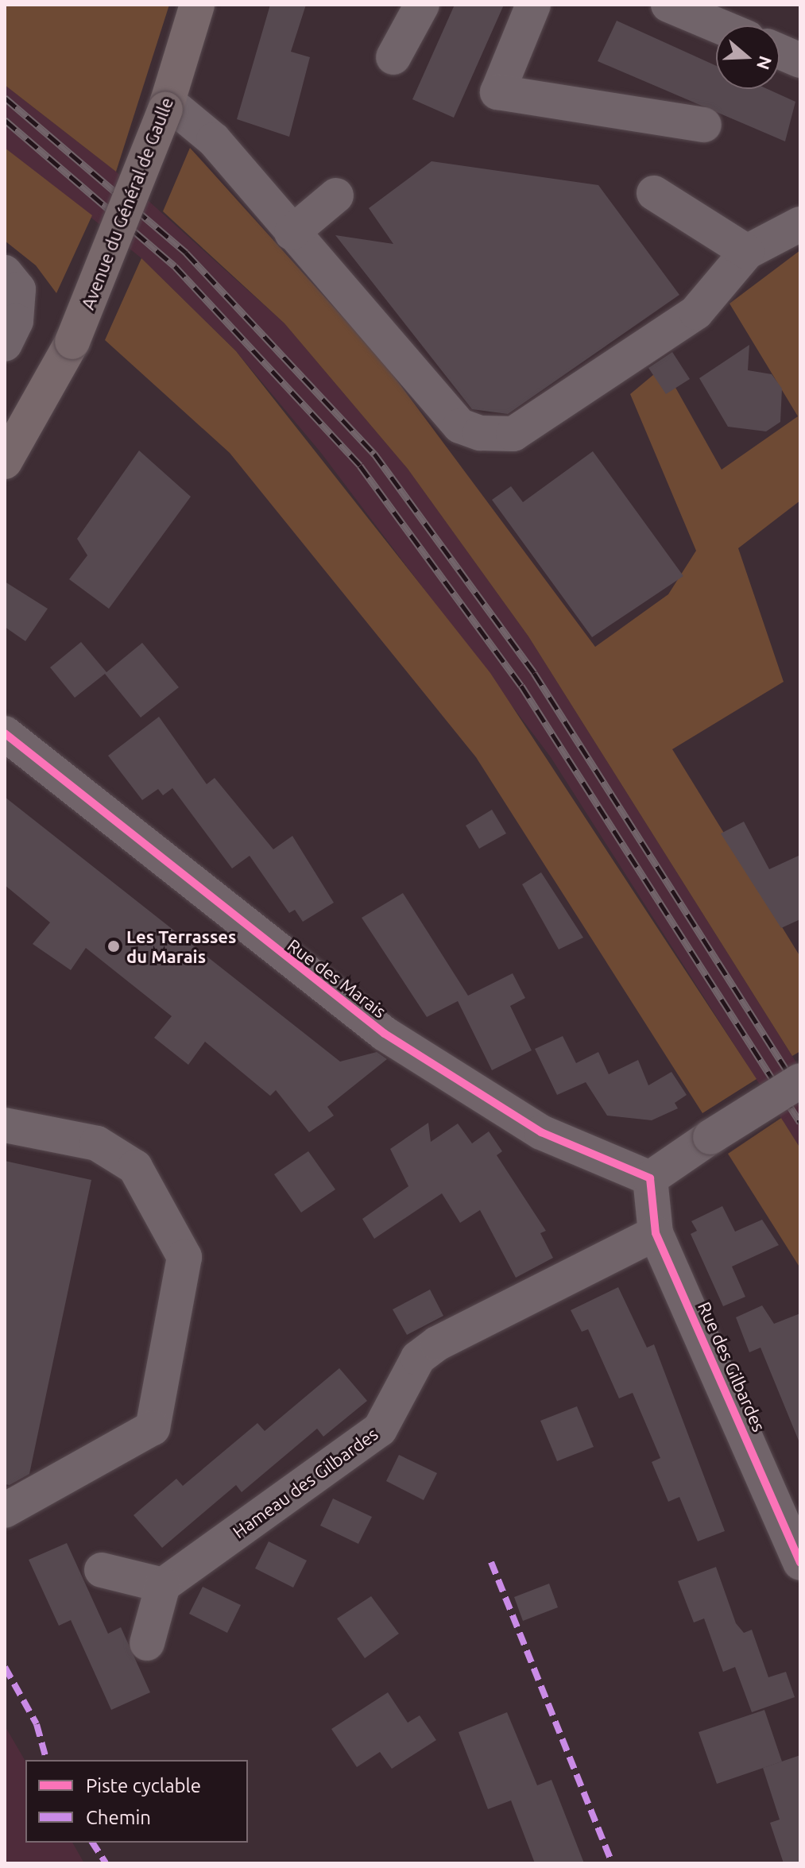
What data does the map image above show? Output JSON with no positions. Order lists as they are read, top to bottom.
{
  "streets": {
    "main road": ["Avenue du Général de Gaulle"],
    "street": ["Rue des Marais", "Rue des Gilbardes", "Hameau des Gilbardes"]
  },
  "crossings": [
    ["Rue des Marais", "Rue des Gilbardes"],
    ["Rue des Gilbardes", "Hameau des Gilbardes"]
  ],
  "places": ["Les Terrasses du Marais"],
  "legend": ["Piste cyclable", "Chemin"],
  "north": "right"
}
